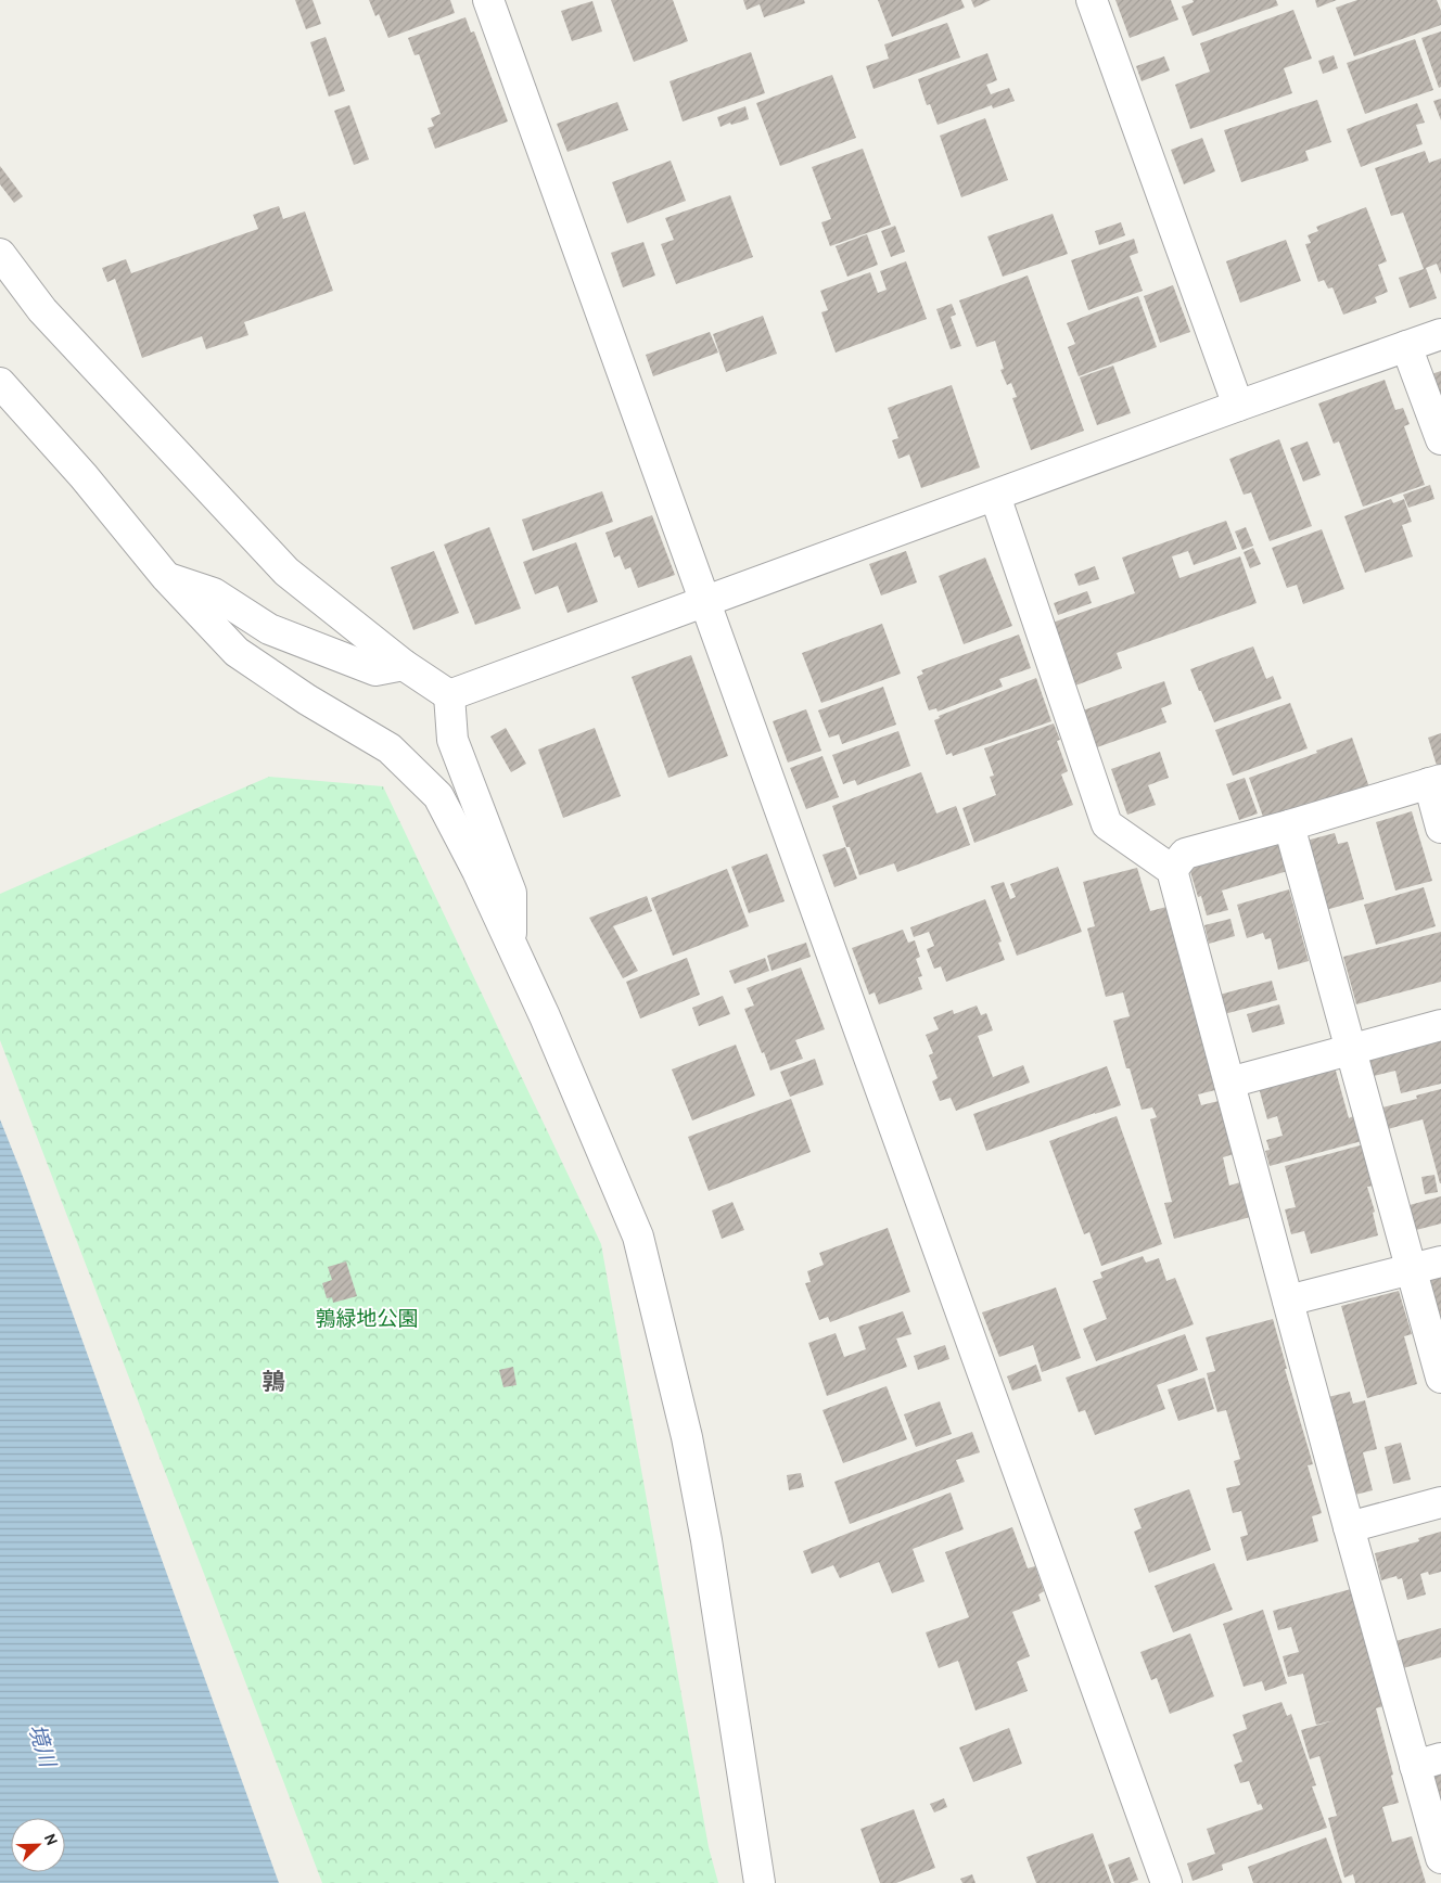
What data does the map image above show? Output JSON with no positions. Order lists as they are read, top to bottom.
{
  "districts": ["鶉"],
  "water": ["境川"],
  "parks": ["鶉緑地公園"],
  "north": "top right"
}
